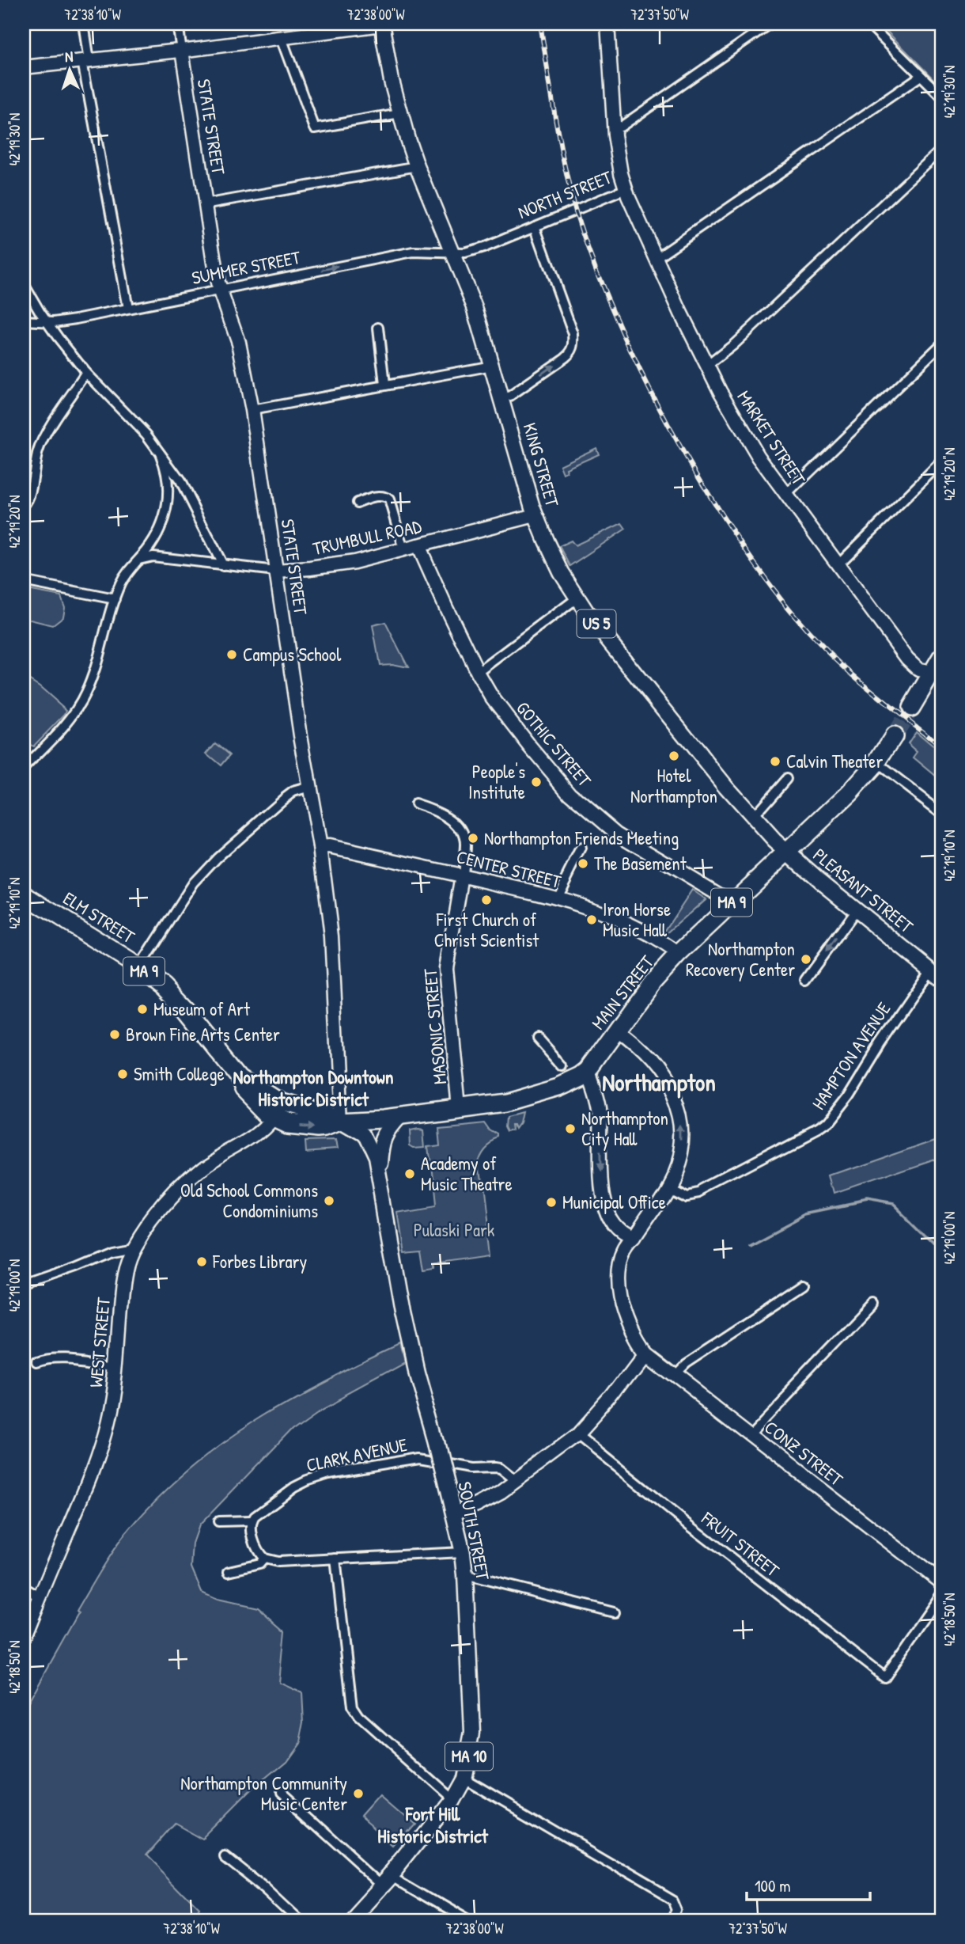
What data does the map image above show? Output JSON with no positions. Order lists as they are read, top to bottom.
{
  "streets": {
    "highway": ["MA 9", "ELM STREET", "MAIN STREET"],
    "main road": [
      "STATE STREET",
      "NORTH STREET",
      "MARKET STREET",
      "KING STREET",
      "TRUMBULL ROAD",
      "US 5",
      "GOTHIC STREET",
      "CENTER STREET",
      "PLEASANT STREET",
      "MASONIC STREET",
      "WEST STREET",
      "CONZ STREET",
      "SOUTH STREET",
      "MA 10"
    ],
    "street": [
      "SUMMER STREET",
      "HAMPTON AVENUE",
      "CLARK AVENUE",
      "FRUIT STREET"
    ]
  },
  "crossings": [
    ["STATE STREET", "SUMMER STREET"],
    ["STATE STREET", "TRUMBULL ROAD"],
    ["STATE STREET", "CENTER STREET"],
    ["STATE STREET", "MAIN STREET"],
    ["STATE STREET", "MA 10"],
    ["NORTH STREET", "SUMMER STREET"],
    ["NORTH STREET", "MARKET STREET"],
    ["NORTH STREET", "KING STREET"],
    ["SUMMER STREET", "KING STREET"],
    ["KING STREET", "TRUMBULL ROAD"],
    ["KING STREET", "PLEASANT STREET"],
    ["KING STREET", "MAIN STREET"],
    ["TRUMBULL ROAD", "GOTHIC STREET"],
    ["GOTHIC STREET", "MAIN STREET"],
    ["CENTER STREET", "MAIN STREET"],
    ["CENTER STREET", "MASONIC STREET"],
    ["PLEASANT STREET", "MAIN STREET"],
    ["PLEASANT STREET", "HAMPTON AVENUE"],
    ["ELM STREET", "MAIN STREET"],
    ["ELM STREET", "WEST STREET"],
    ["MAIN STREET", "MASONIC STREET"],
    ["MAIN STREET", "WEST STREET"],
    ["MAIN STREET", "MA 10"],
    ["SOUTH STREET", "MA 10"]
  ],
  "one_way": ["SUMMER STREET"],
  "districts": ["Northampton Downtown Historic District", "Northampton", "Fort Hill Historic District"],
  "parks": ["Pulaski Park"],
  "places": [
    "Campus School",
    "Hotel Northampton",
    "Calvin Theater",
    "People's Institute",
    "Northampton Friends Meeting",
    "The Basement",
    "First Church of Christ Scientist",
    "Iron Horse Music Hall",
    "Northampton Recovery Center",
    "Museum of Art",
    "Brown Fine Arts Center",
    "Smith College",
    "Northampton City Hall",
    "Academy of Music Theatre",
    "Old School Commons Condominiums",
    "Municipal Office",
    "Forbes Library",
    "Northampton Community Music Center"
  ],
  "scale_bar": "100 m",
  "north": "top",
  "coordinates": [
    "72°38'10\"W",
    "72°38'00\"W",
    "72°37'50\"W",
    "42°19'30\"N",
    "42°19'20\"N",
    "42°19'10\"N",
    "42°19'00\"N",
    "42°18'50\"N"
  ]
}
